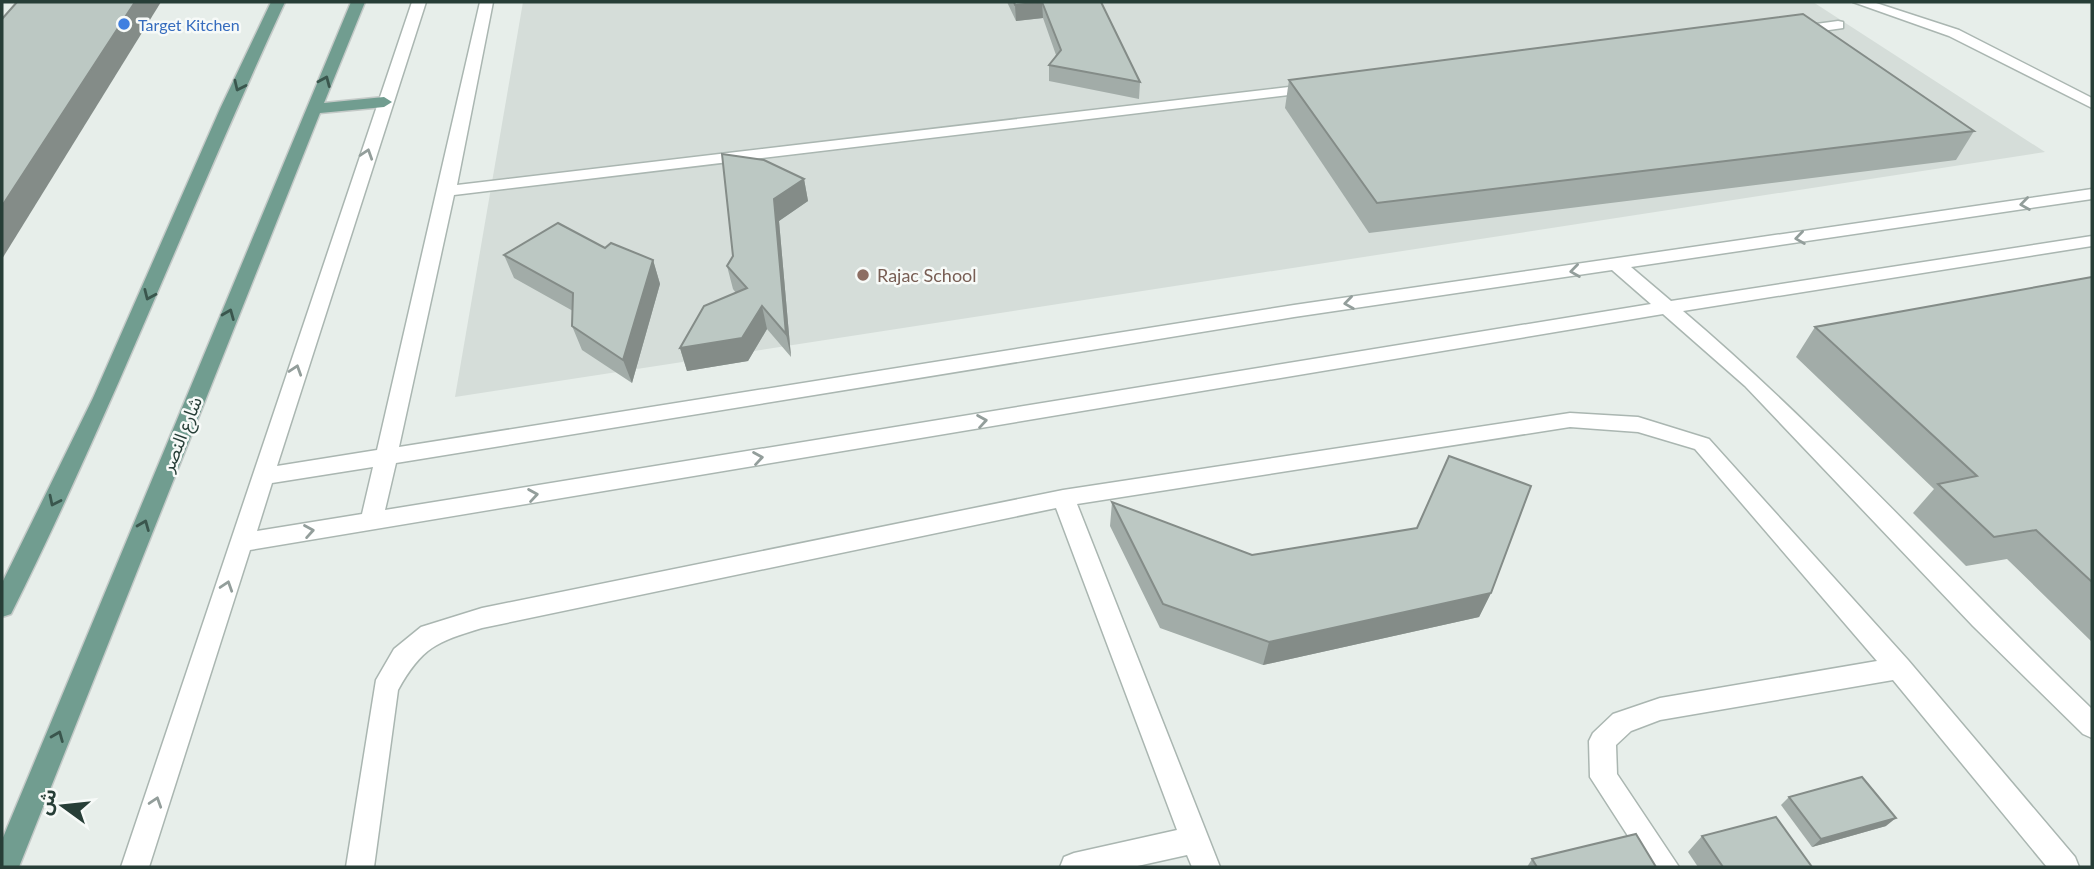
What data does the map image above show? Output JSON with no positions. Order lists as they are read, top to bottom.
{
  "streets": {
    "main road": ["شارع النصر"]
  },
  "places": ["Target Kitchen", "Rajac School"],
  "north": "left"
}
